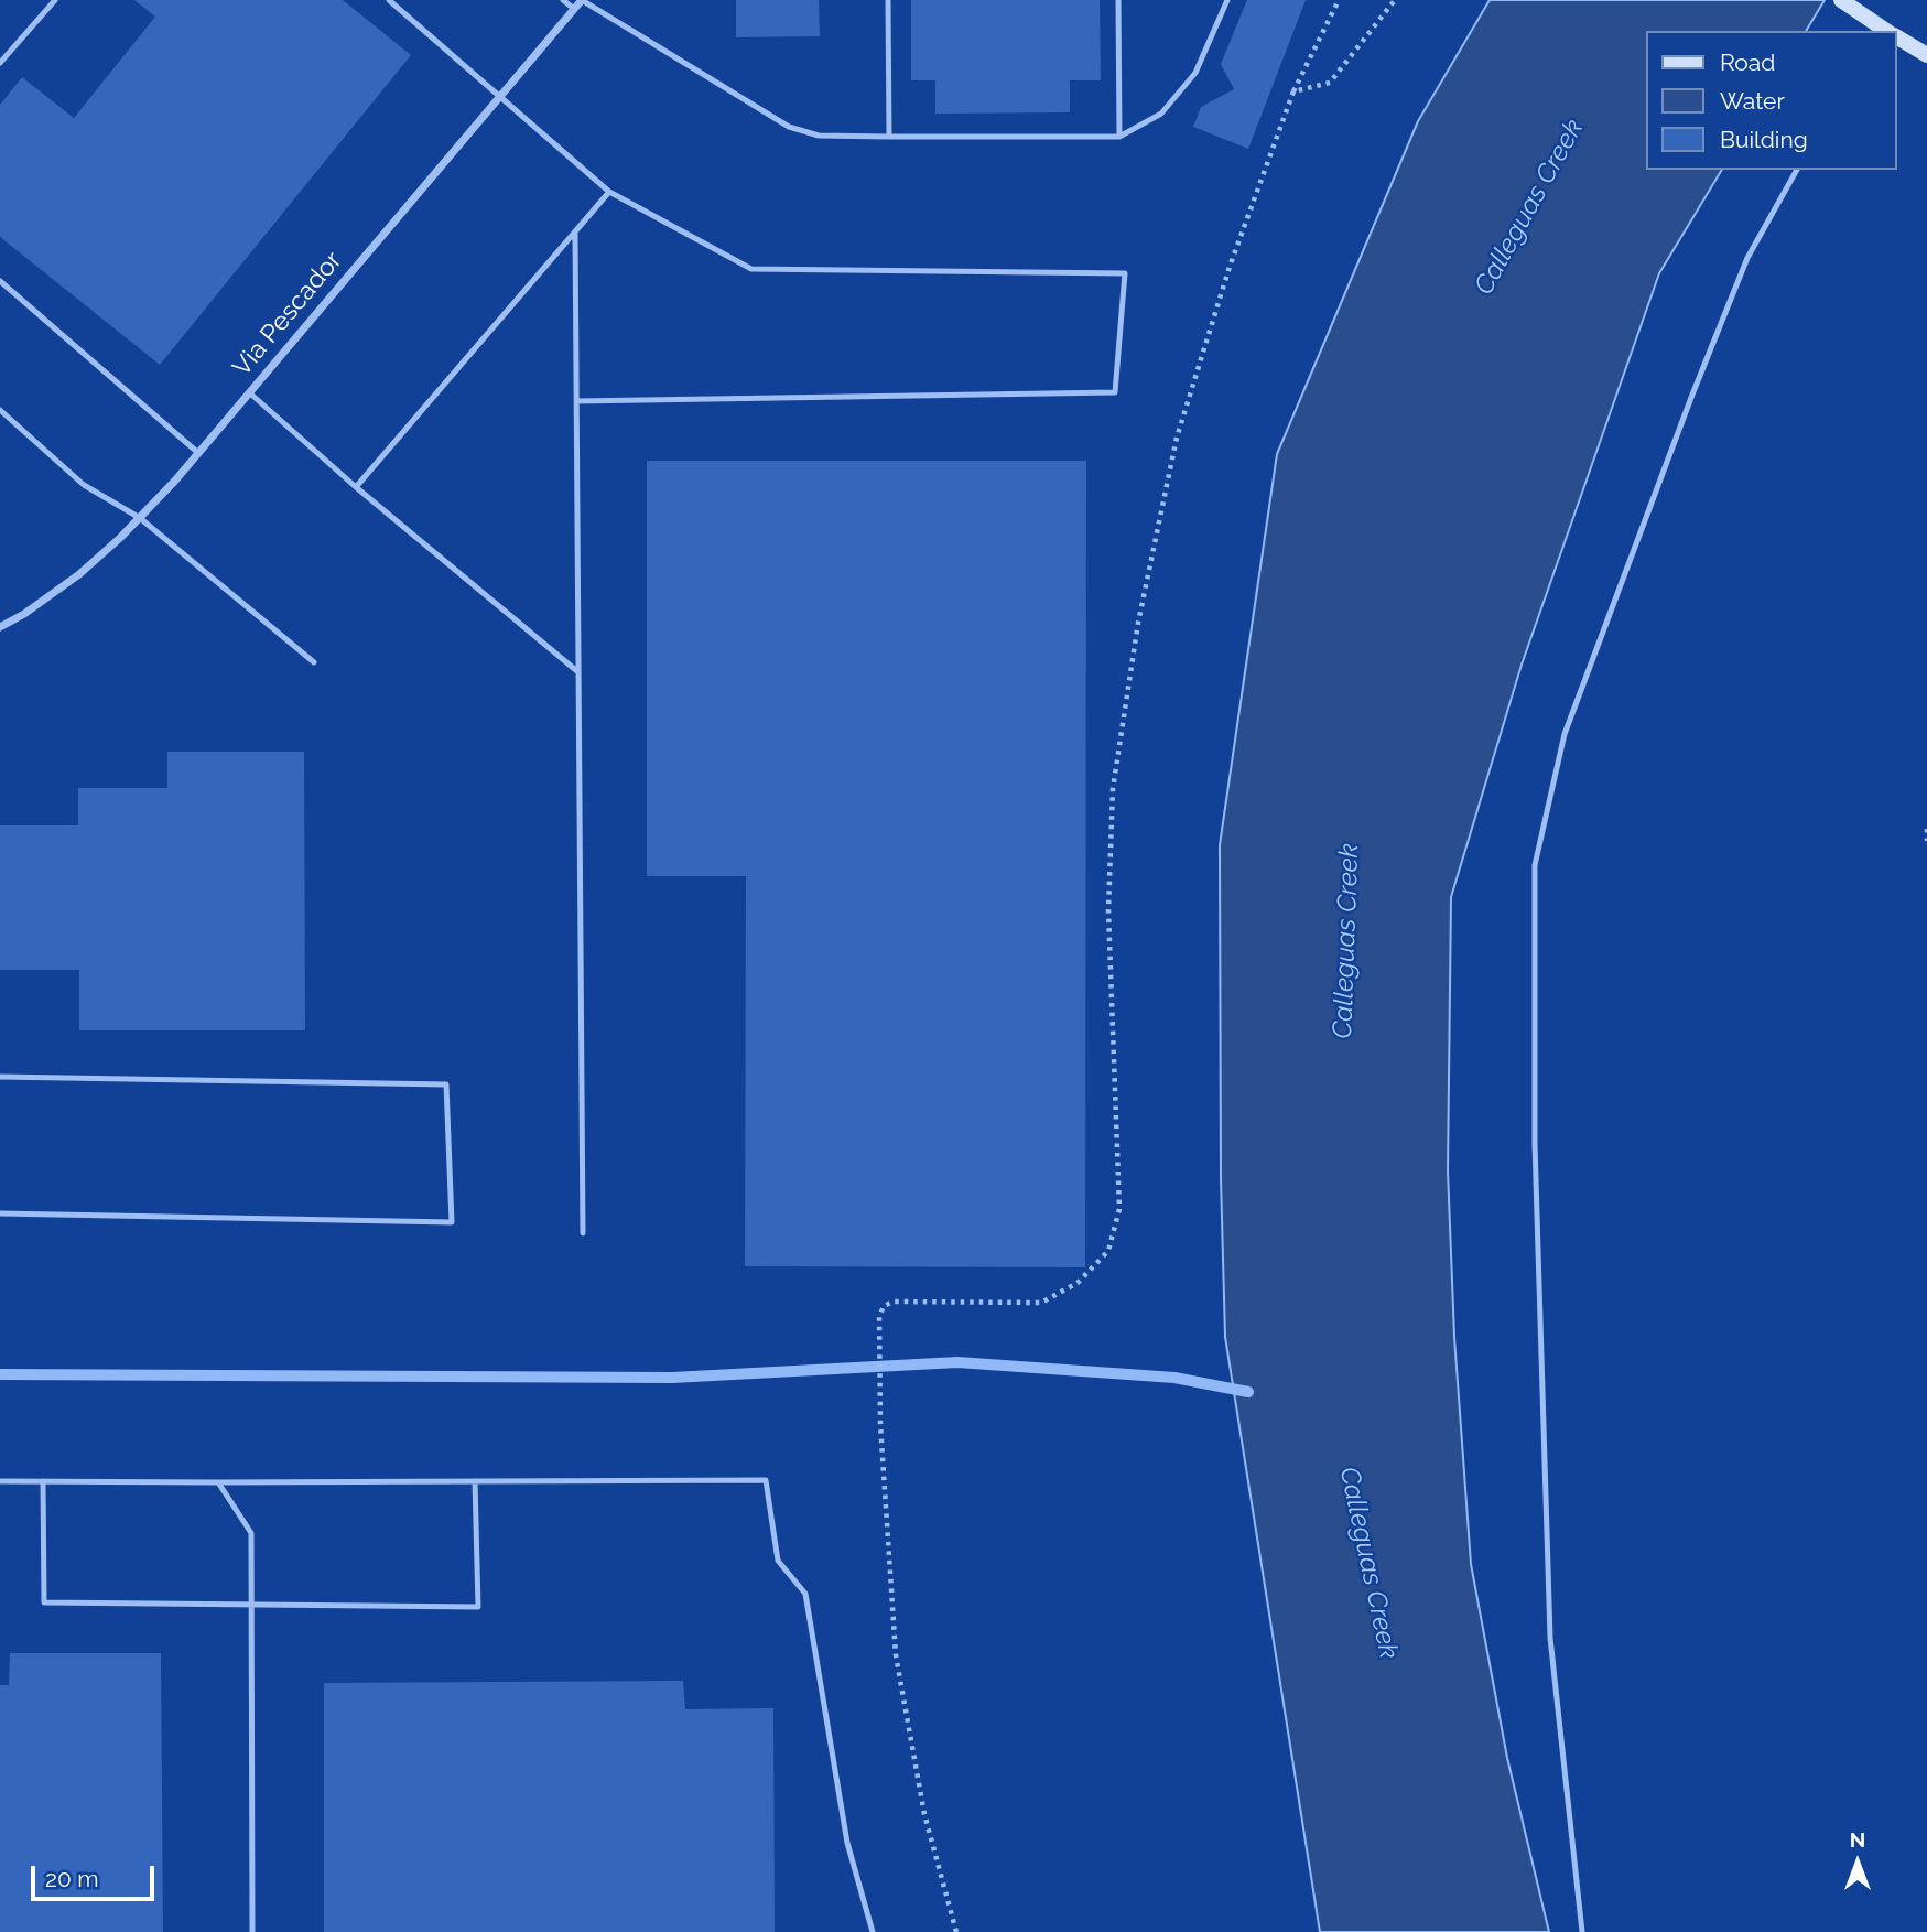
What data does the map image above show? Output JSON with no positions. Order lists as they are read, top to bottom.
{
  "streets": {
    "street": ["Via Pescador"]
  },
  "water": ["Calleguas Creek"],
  "legend": ["Road", "Water", "Building"],
  "scale_bar": "20 m",
  "north": "top"
}
